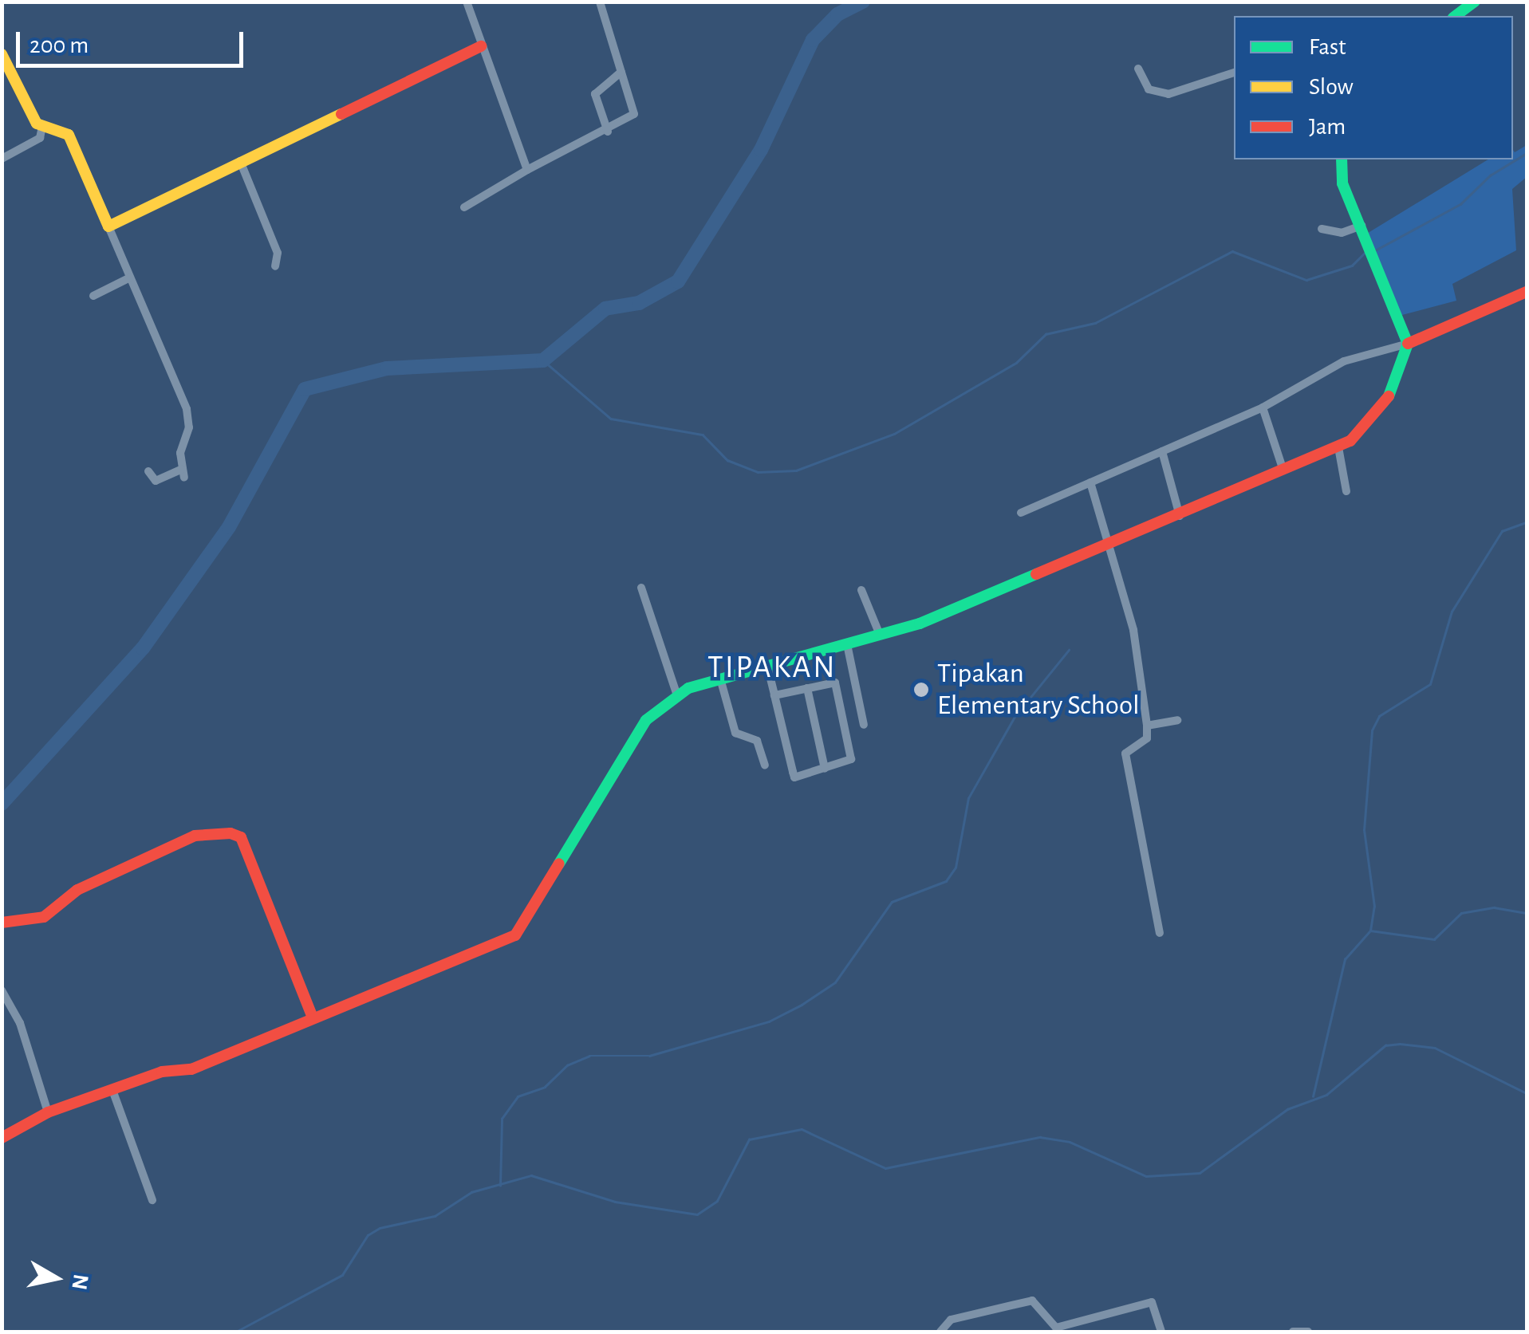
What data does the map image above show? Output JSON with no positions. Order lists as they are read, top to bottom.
{
  "districts": ["TIPAKAN"],
  "places": ["Tipakan Elementary School"],
  "legend": ["Fast", "Slow", "Jam"],
  "scale_bar": "200 m",
  "north": "right"
}
